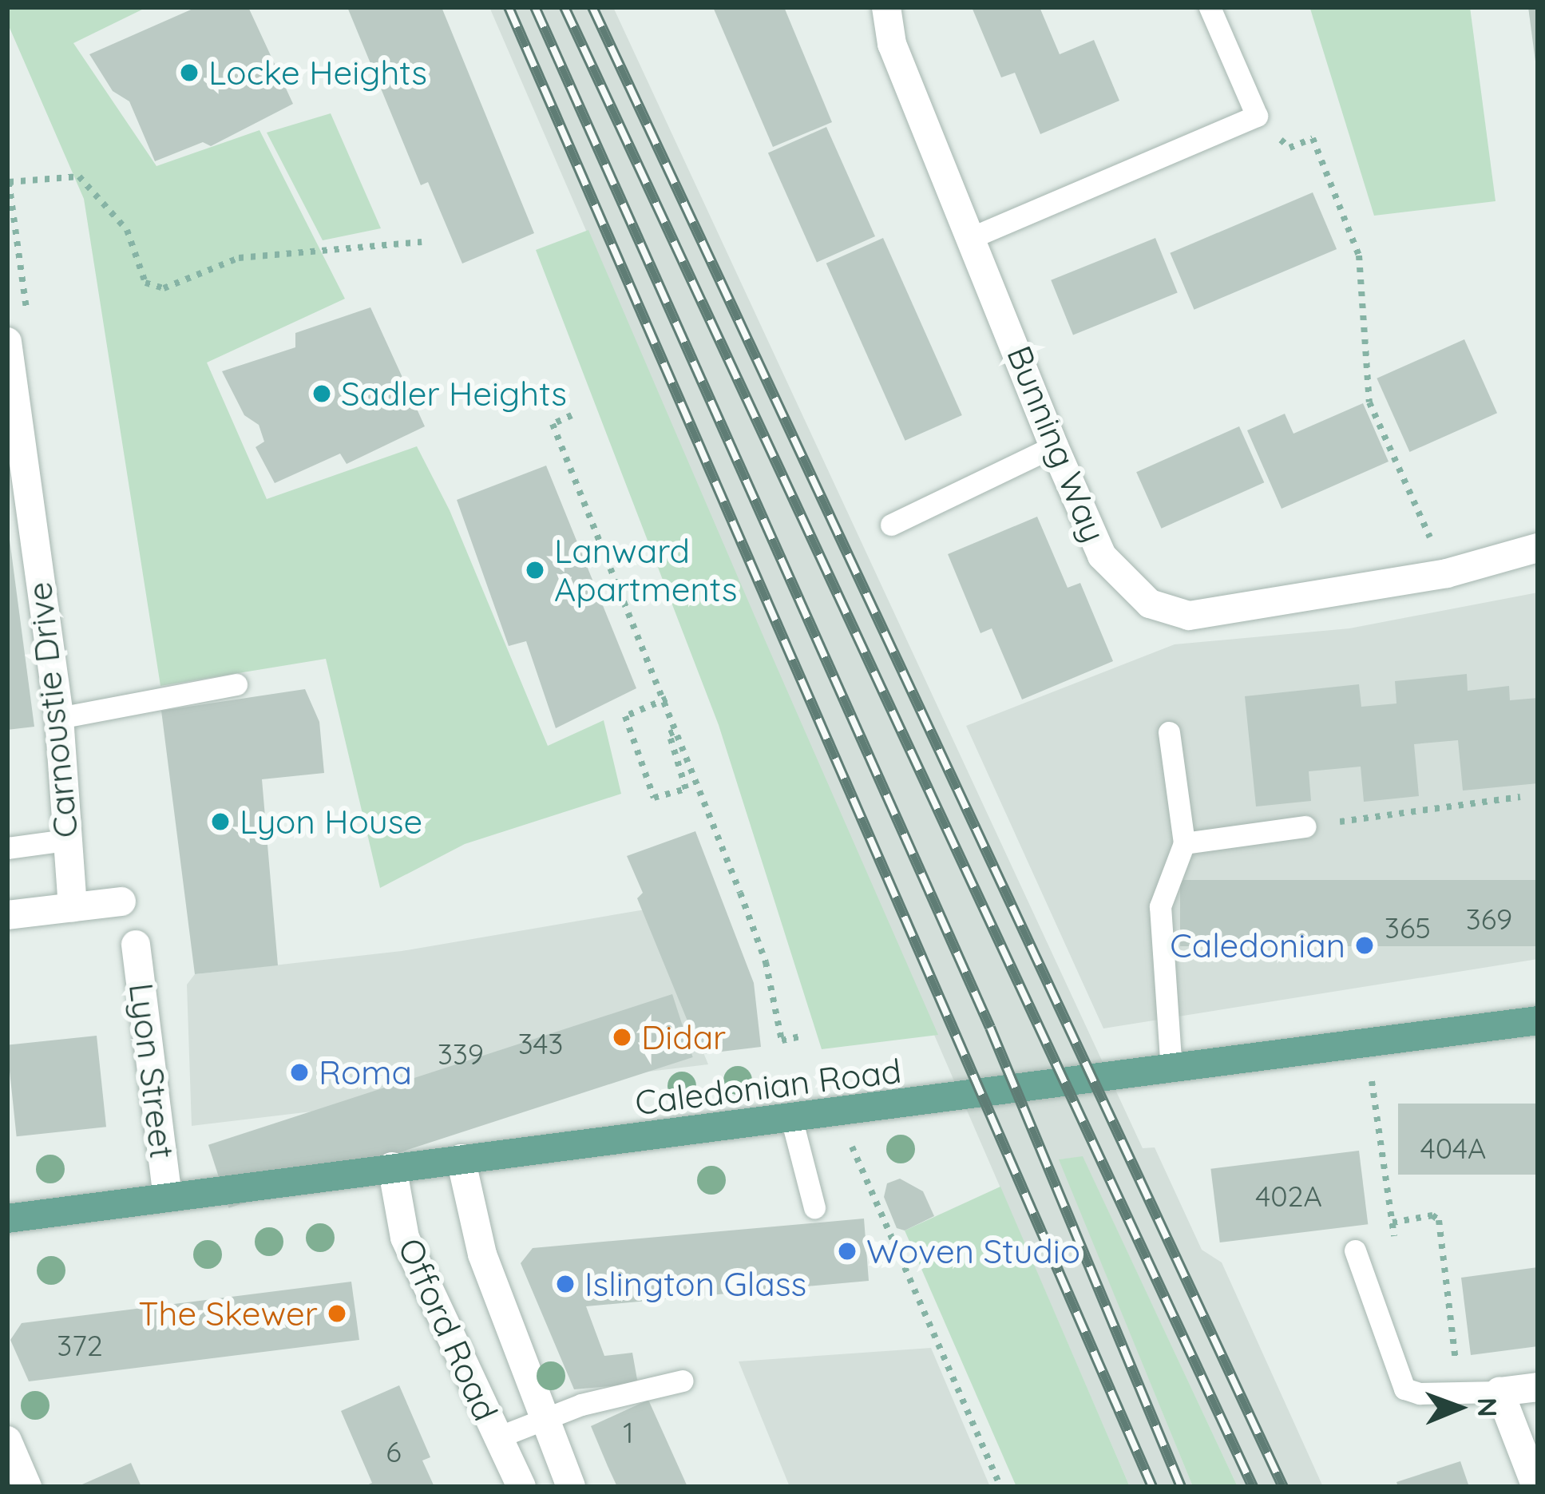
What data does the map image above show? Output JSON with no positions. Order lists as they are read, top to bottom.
{
  "streets": {
    "main road": ["Caledonian Road"],
    "street": [
      "Bunning Way",
      "Carnoustie Drive",
      "Lyon Street",
      "Offord Road"
    ]
  },
  "crossings": [
    ["Lyon Street", "Caledonian Road"],
    ["Caledonian Road", "Offord Road"]
  ],
  "places": [
    "Locke Heights",
    "Sadler Heights",
    "Lanward Apartments",
    "Lyon House",
    "Caledonian",
    "Didar",
    "Roma",
    "Woven Studio",
    "Islington Glass",
    "The Skewer"
  ],
  "house_numbers": [
    "369",
    "365",
    "343",
    "339",
    "404A",
    "402A",
    "372",
    "1",
    "6"
  ],
  "north": "right"
}
